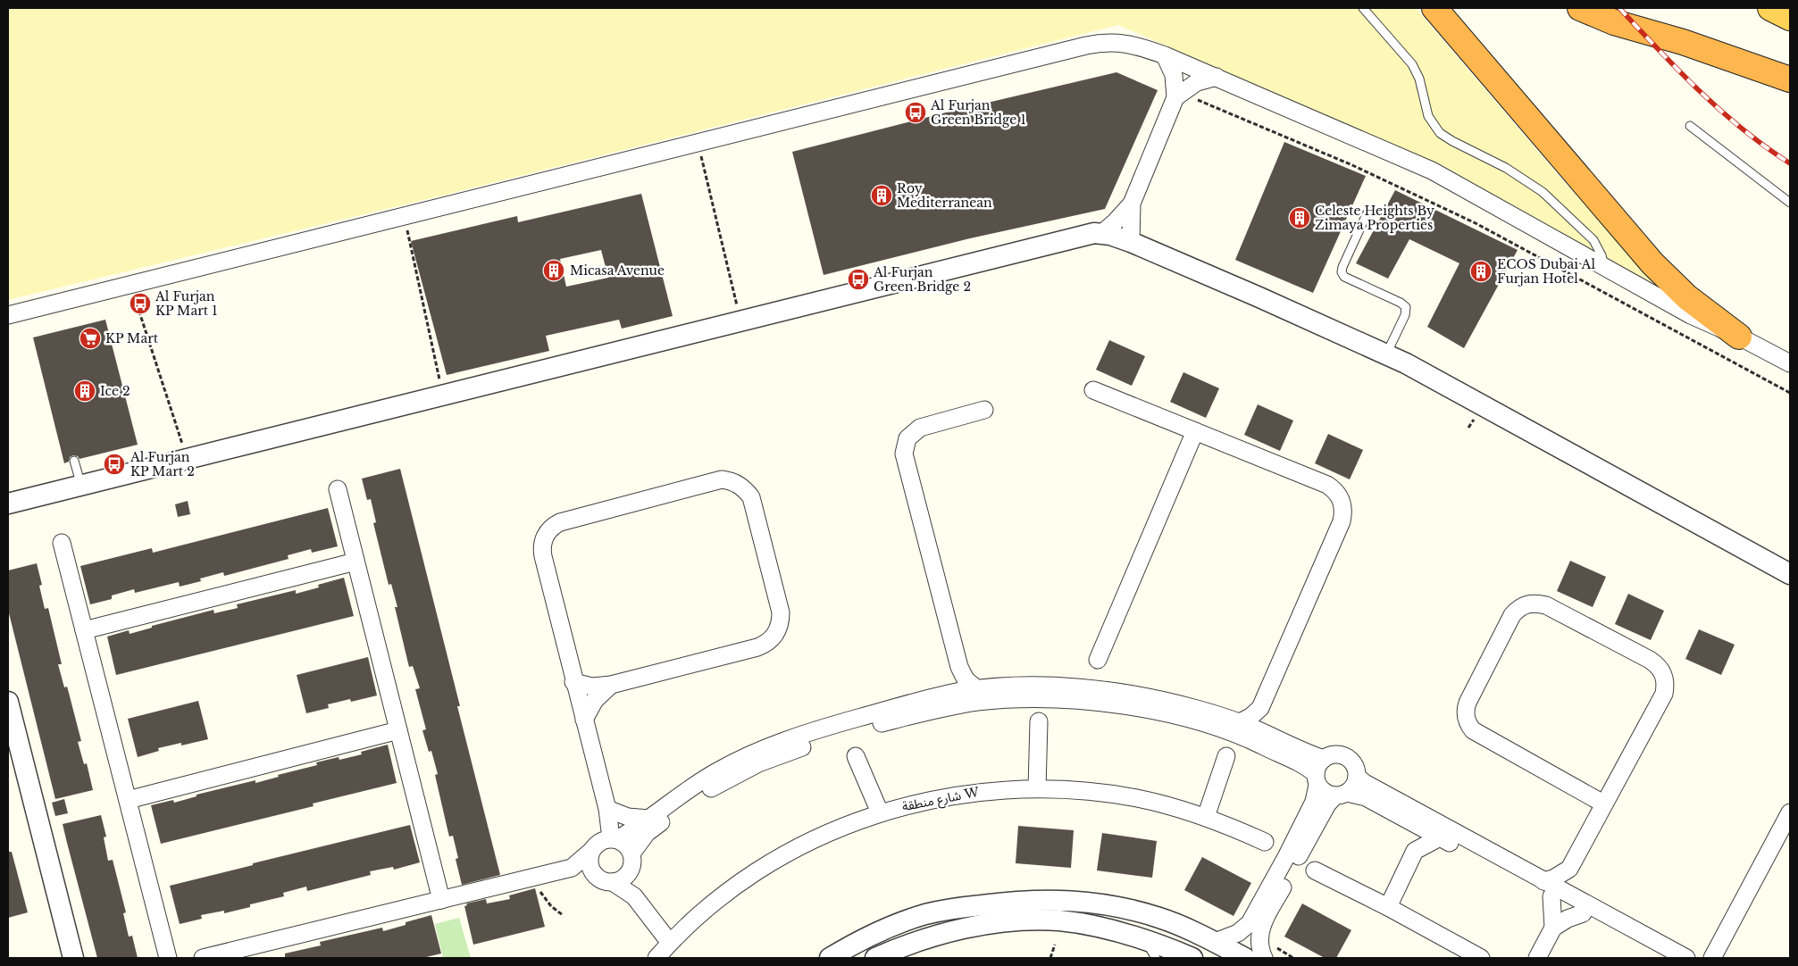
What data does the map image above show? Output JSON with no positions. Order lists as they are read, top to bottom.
{
  "streets": {
    "street": ["شارع منطقة W"]
  },
  "places": {
    "bus stop": [
      "Al Furjan Green Bridge 1",
      "Al Furjan Green Bridge 2",
      "Al Furjan KP Mart 1",
      "Al Furjan KP Mart 2"
    ],
    "building": [
      "Roy Mediterranean",
      "Celeste Heights By Zimaya Properties",
      "Micasa Avenue",
      "ECOS Dubai Al Furjan Hotel",
      "Ice 2"
    ],
    "supermarket": ["KP Mart"]
  }
}
